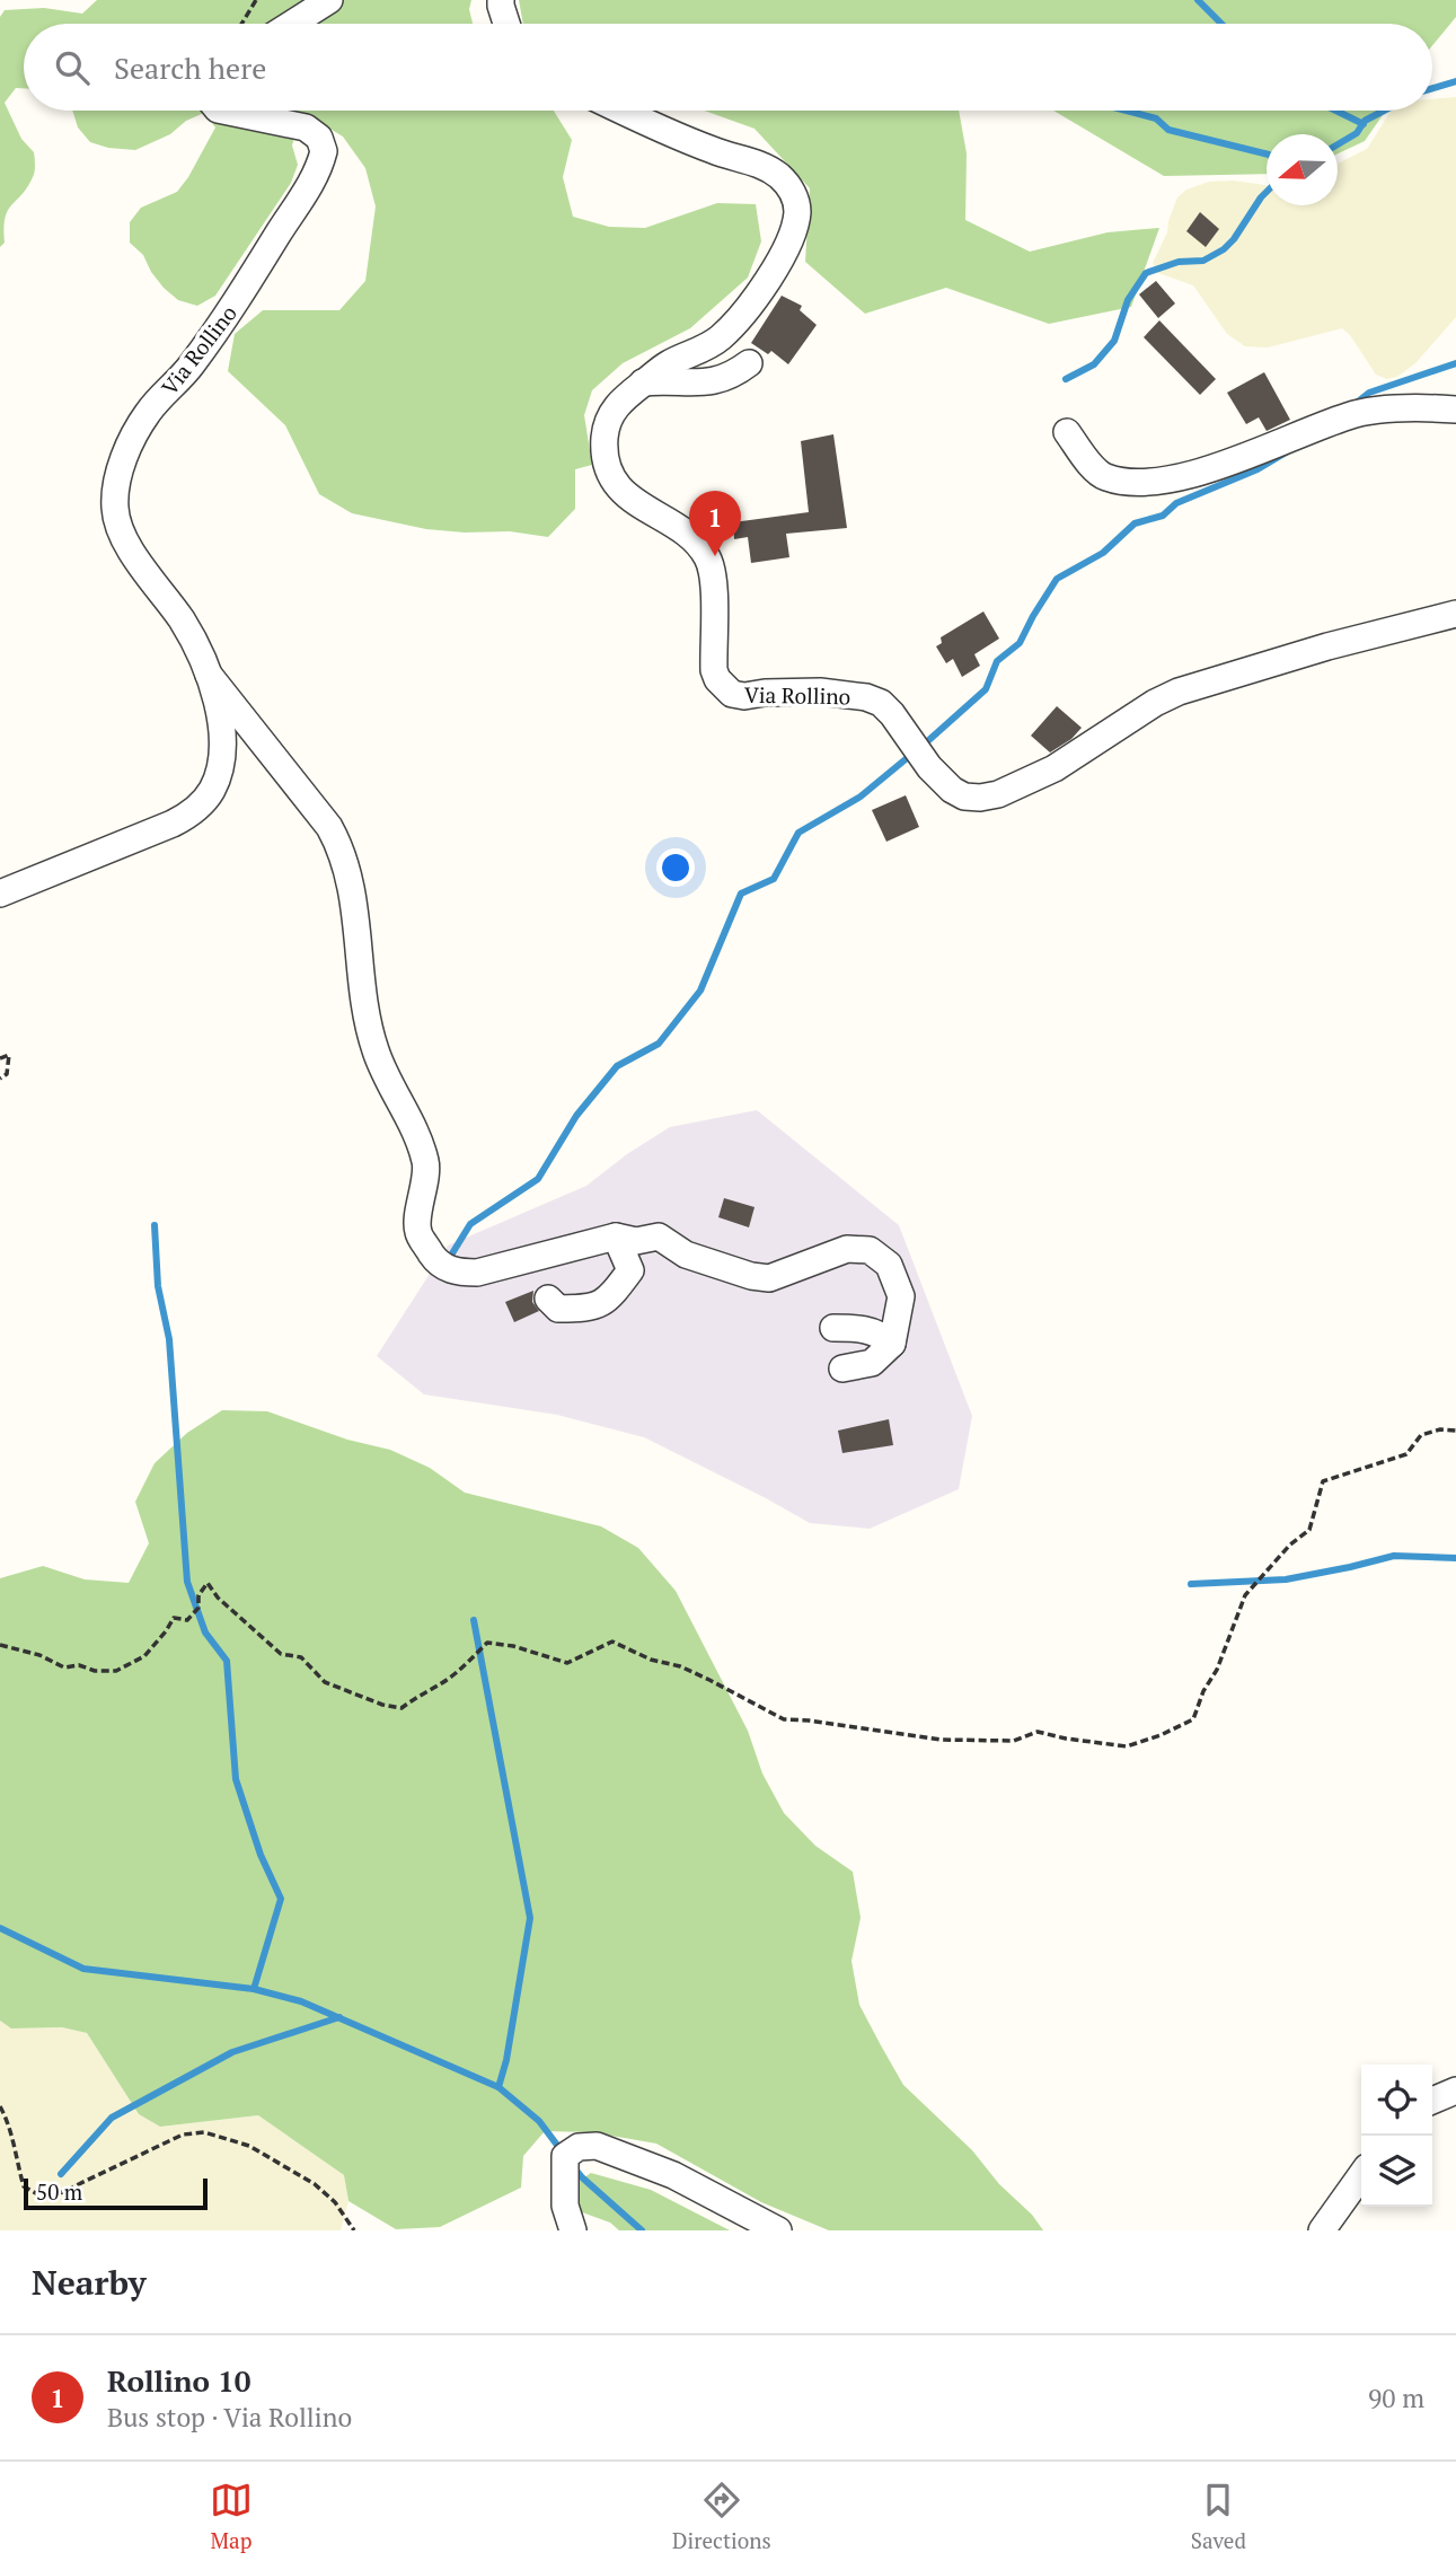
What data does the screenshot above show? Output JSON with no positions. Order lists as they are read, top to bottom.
{
  "streets": {
    "street": ["Via Rollino"]
  },
  "scale_bar": "50 m",
  "north": "left",
  "page": {
    "search": "Search here",
    "pins": "1",
    "scale": "50 m",
    "heading": "Nearby",
    "list": [
      {
        "mark": "1",
        "name": "Rollino 10",
        "note": "Bus stop · Via Rollino",
        "value": "90 m"
      }
    ],
    "nav": ["Map", "Directions", "Saved"]
  }
}
